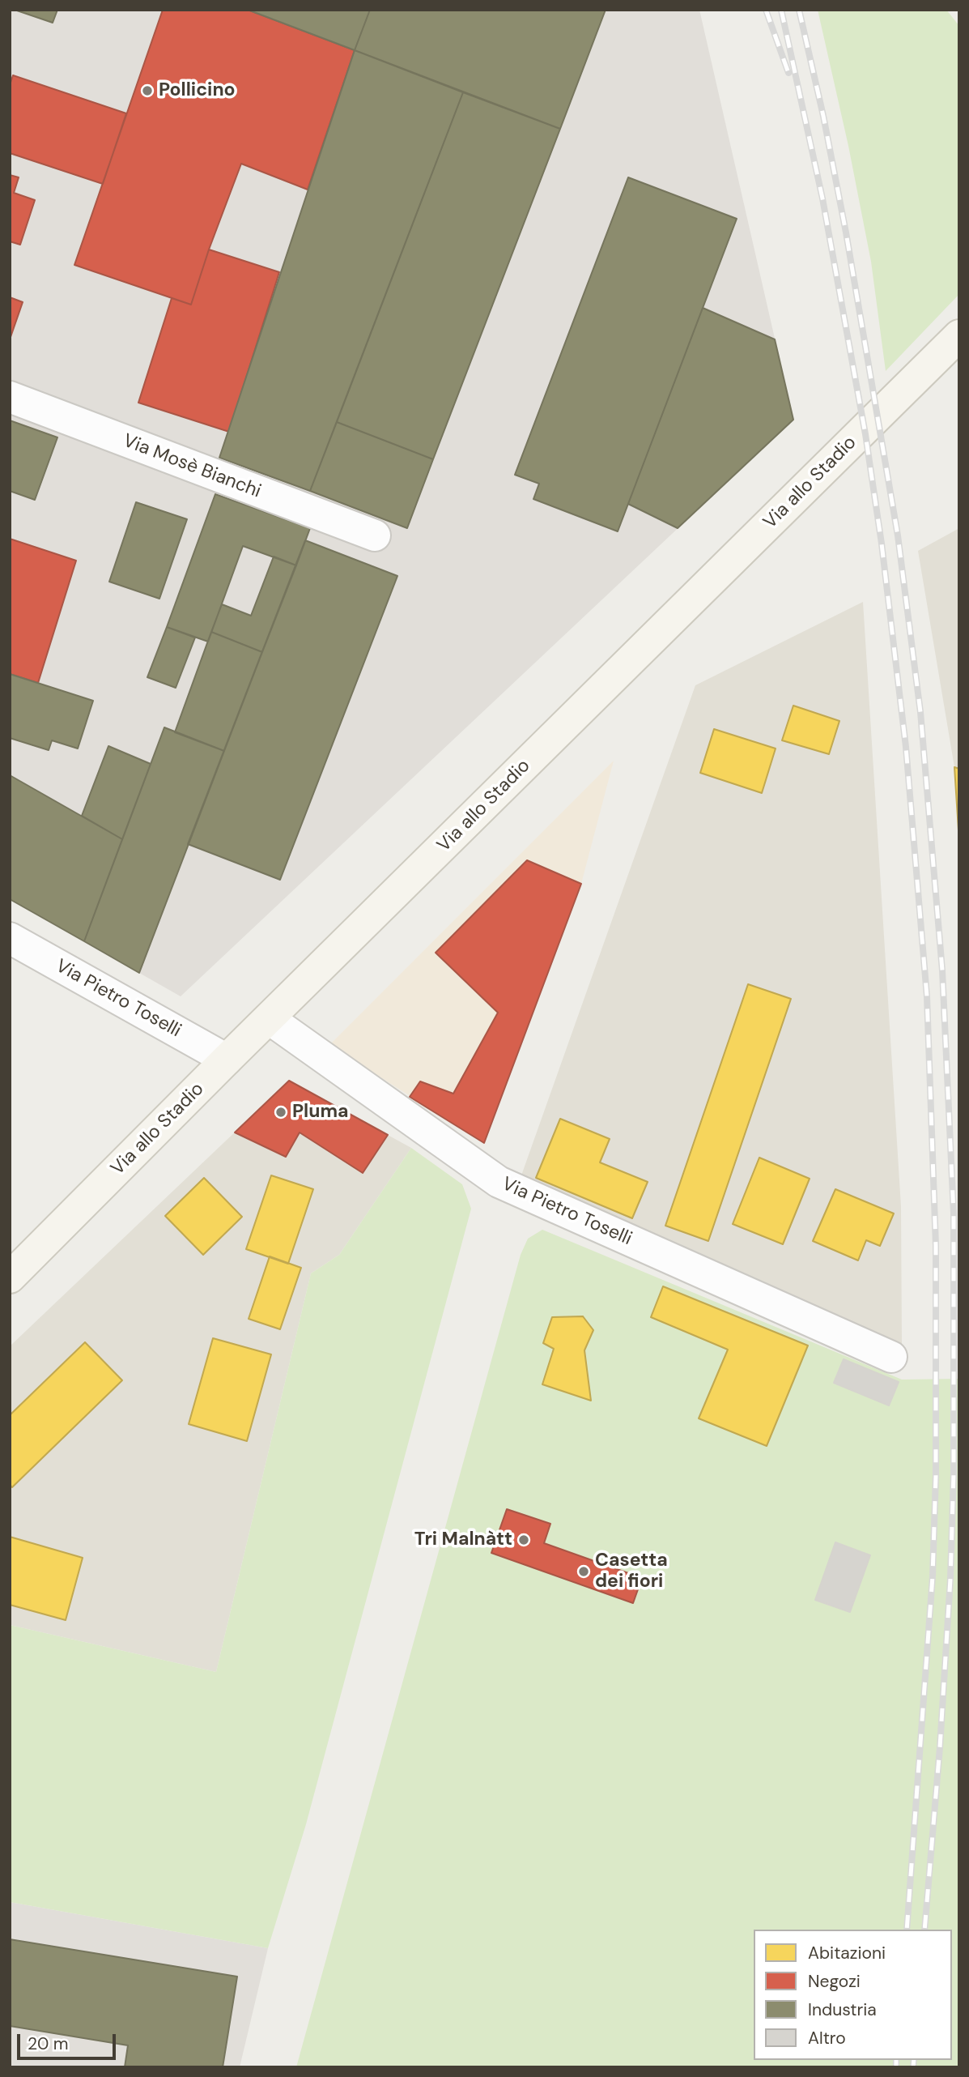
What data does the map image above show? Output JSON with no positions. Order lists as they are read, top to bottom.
{
  "streets": {
    "main road": ["Via allo Stadio"],
    "street": ["Via Mosè Bianchi", "Via Pietro Toselli"]
  },
  "crossings": [
    ["Via allo Stadio", "Via Pietro Toselli"]
  ],
  "places": [
    "Pollicino",
    "Pluma",
    "Tri Malnàtt",
    "Casetta dei fiori"
  ],
  "legend": [
    "Abitazioni",
    "Negozi",
    "Industria",
    "Altro"
  ],
  "scale_bar": "20 m"
}
